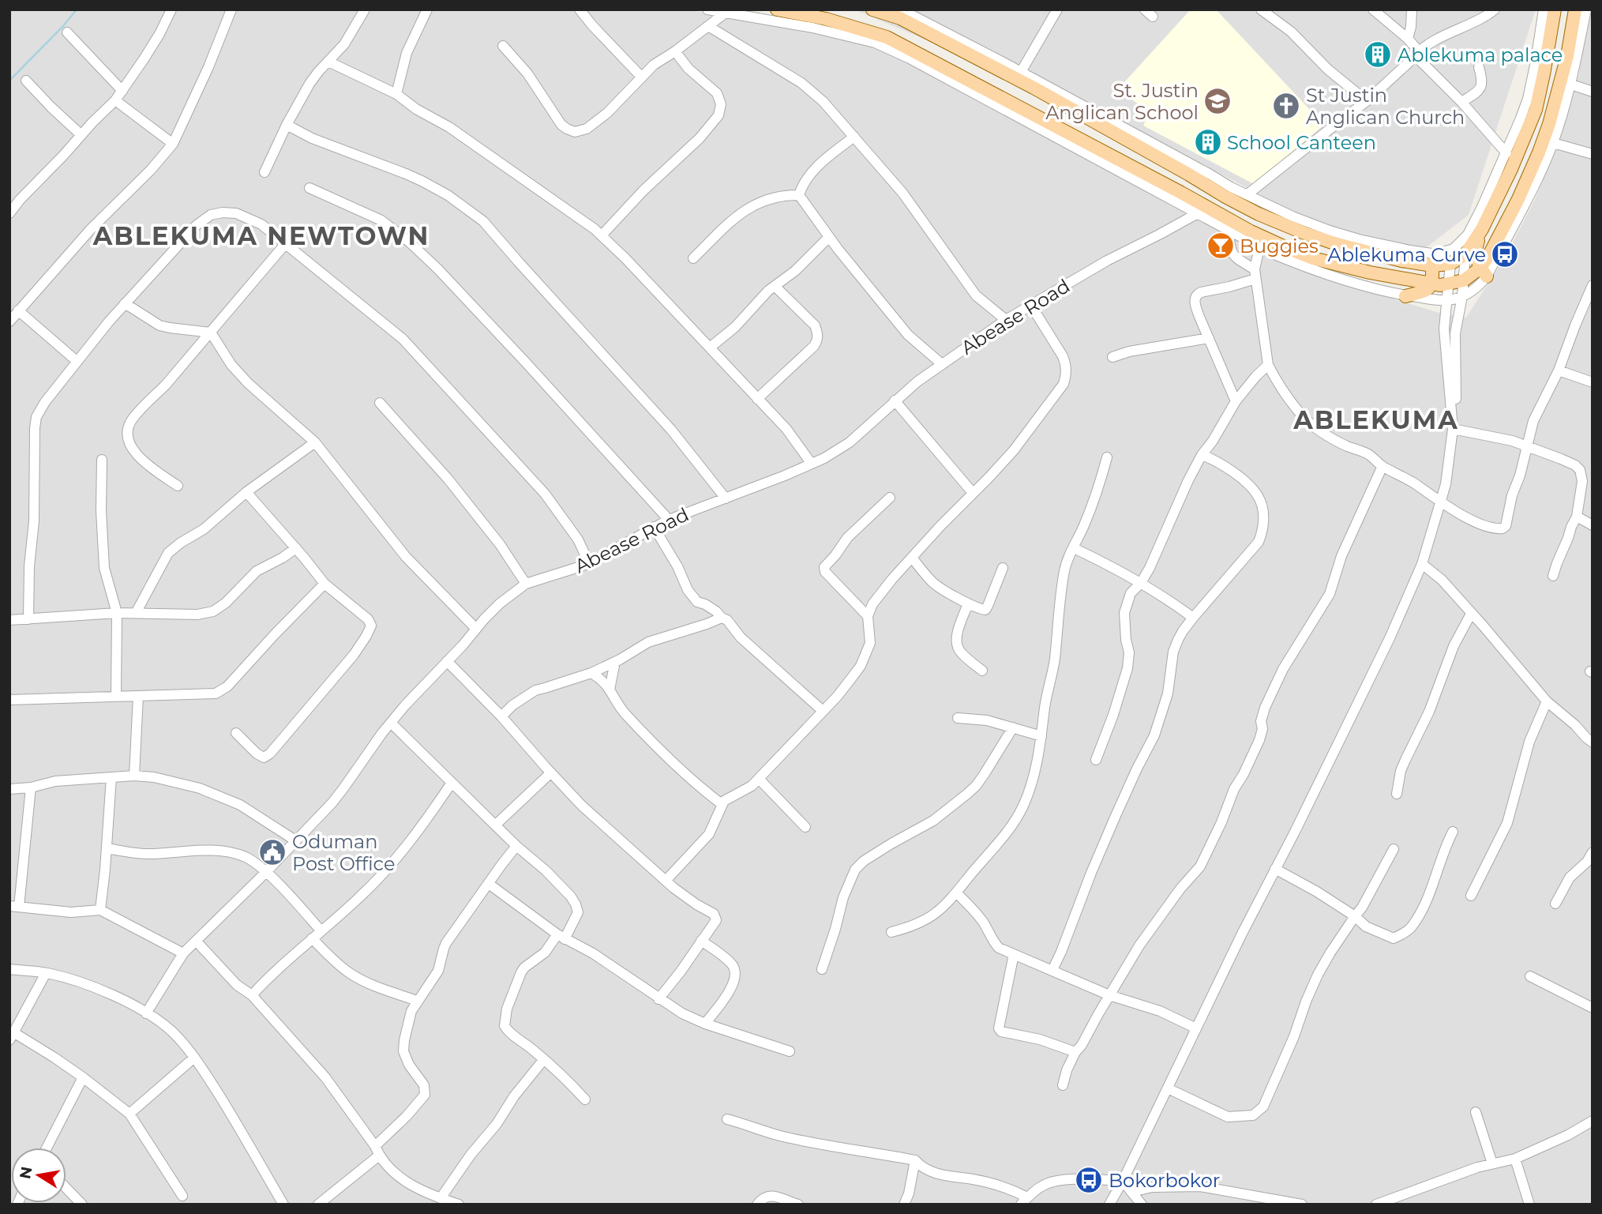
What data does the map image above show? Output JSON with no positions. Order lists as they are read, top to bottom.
{
  "streets": {
    "street": ["Abease Road"]
  },
  "districts": ["ABLEKUMA NEWTOWN", "ABLEKUMA"],
  "places": {
    "building": ["Ablekuma palace", "School Canteen"],
    "school or university": ["St. Justin Anglican School"],
    "church": ["St Justin Anglican Church"],
    "bar": ["Buggies"],
    "bus stop": ["Ablekuma Curve", "Bokorbokor"],
    "public building": ["Oduman Post Office"]
  },
  "north": "left"
}
